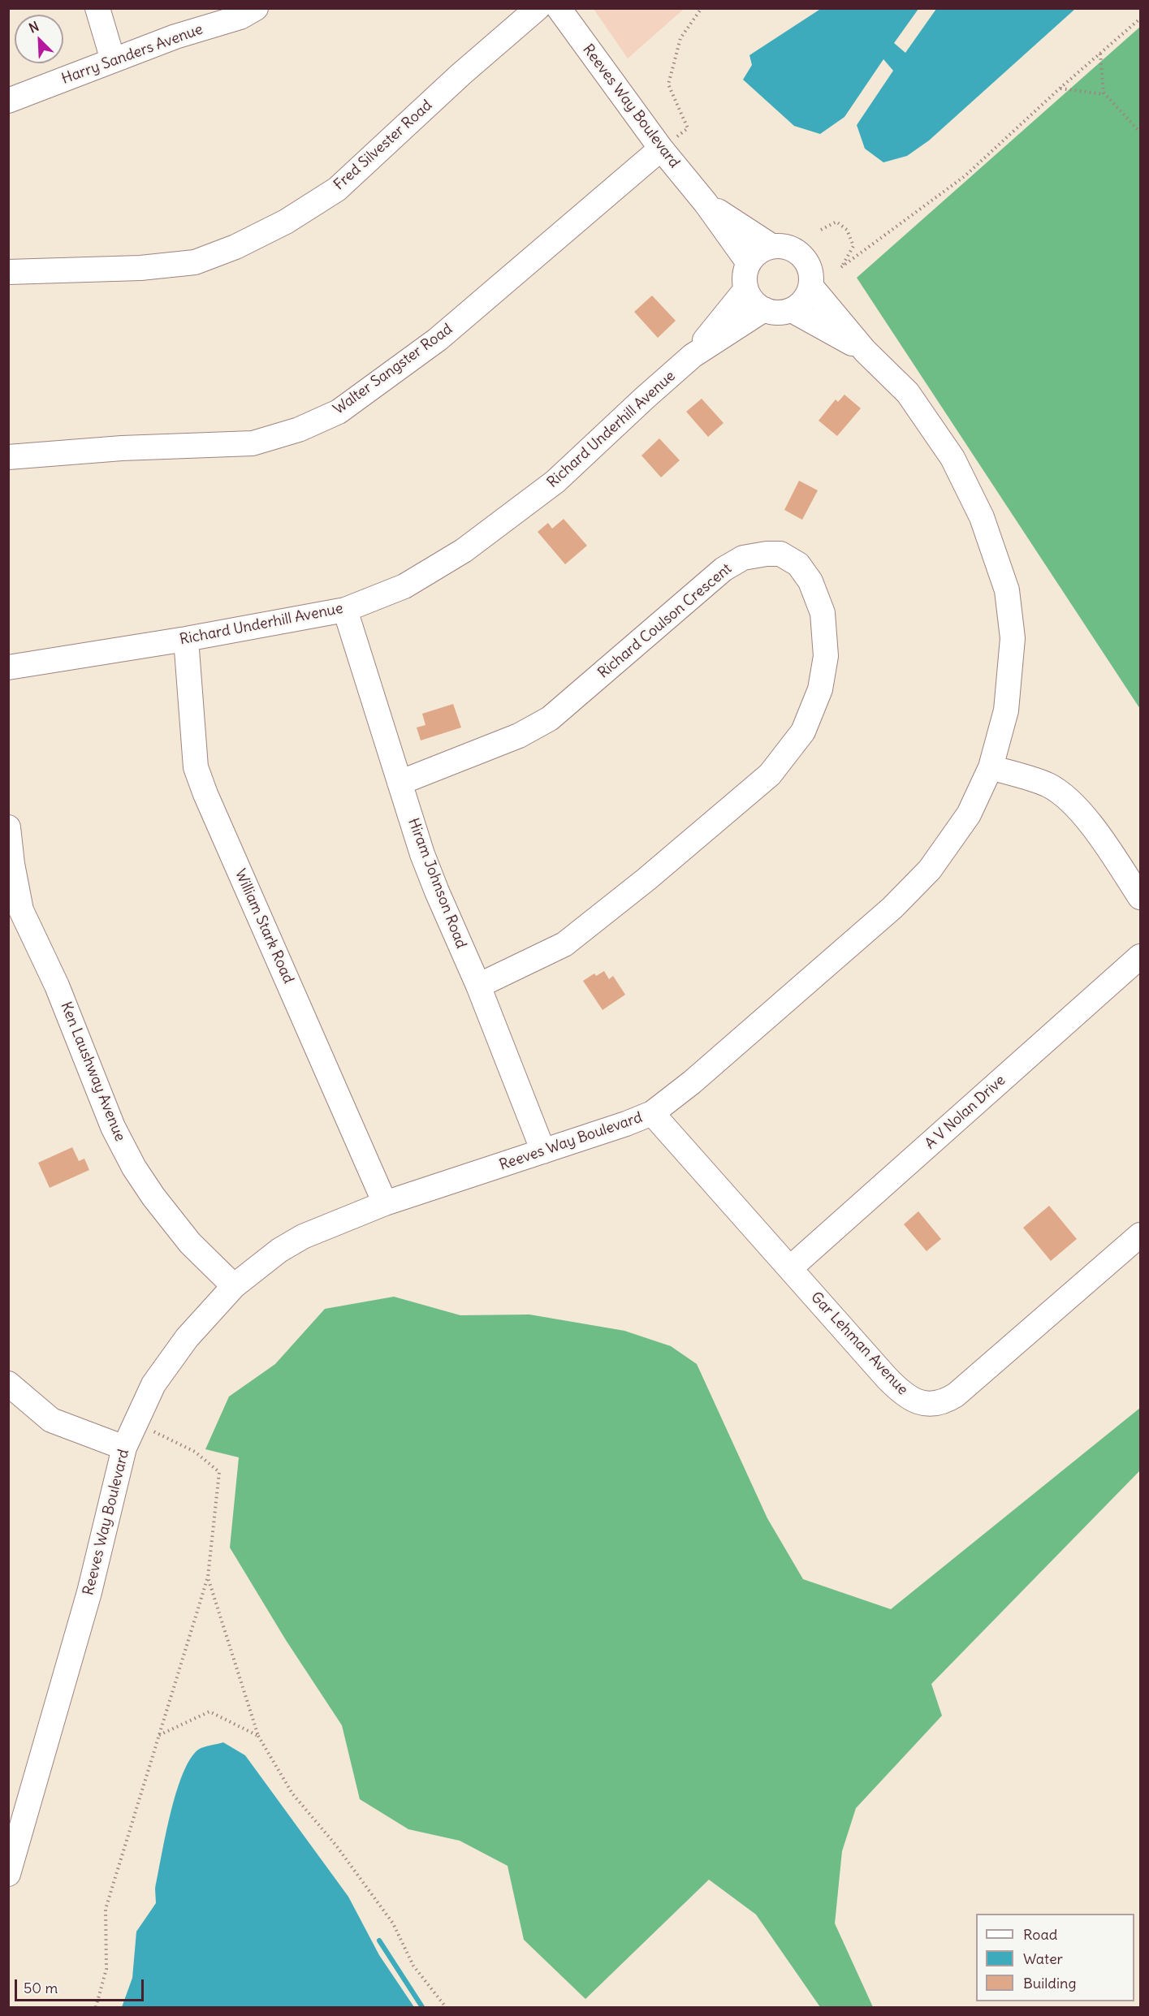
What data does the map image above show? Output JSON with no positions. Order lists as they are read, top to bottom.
{
  "streets": {
    "street": [
      "Harry Sanders Avenue",
      "Reeves Way Boulevard",
      "Fred Silvester Road",
      "Walter Sangster Road",
      "Richard Underhill Avenue",
      "Richard Coulson Crescent",
      "Hiram Johnson Road",
      "William Stark Road",
      "Ken Laushway Avenue",
      "A V Nolan Drive",
      "Gar Lehman Avenue"
    ]
  },
  "crossings": [
    ["Reeves Way Boulevard", "Walter Sangster Road"],
    ["Reeves Way Boulevard", "Richard Underhill Avenue"],
    ["Reeves Way Boulevard", "Hiram Johnson Road"],
    ["Reeves Way Boulevard", "William Stark Road"],
    ["Reeves Way Boulevard", "Ken Laushway Avenue"],
    ["Reeves Way Boulevard", "Gar Lehman Avenue"],
    ["Richard Underhill Avenue", "Hiram Johnson Road"],
    ["Richard Underhill Avenue", "William Stark Road"],
    ["Richard Coulson Crescent", "Hiram Johnson Road"],
    ["A V Nolan Drive", "Gar Lehman Avenue"]
  ],
  "legend": ["Road", "Water", "Building"],
  "scale_bar": "50 m",
  "north": "top left"
}
